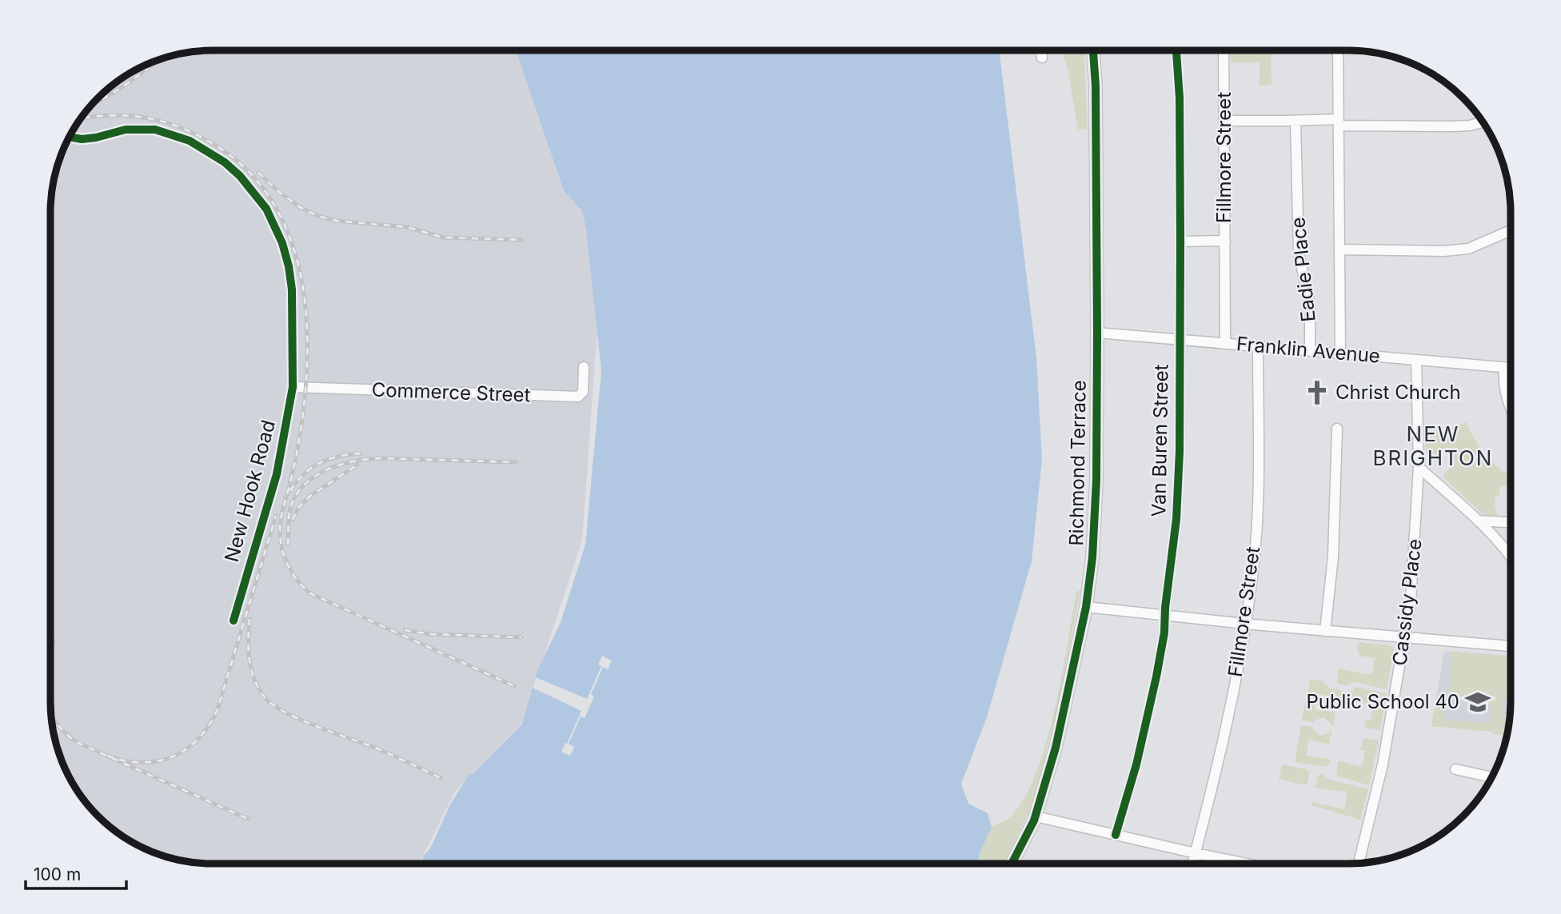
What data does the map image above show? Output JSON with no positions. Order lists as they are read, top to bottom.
{
  "streets": {
    "main road": ["Richmond Terrace"],
    "street": [
      "Fillmore Street",
      "Eadie Place",
      "Franklin Avenue",
      "Commerce Street",
      "Van Buren Street",
      "New Hook Road",
      "Cassidy Place"
    ]
  },
  "crossings": [
    ["Fillmore Street", "Franklin Avenue"],
    ["Eadie Place", "Franklin Avenue"],
    ["Franklin Avenue", "Van Buren Street"],
    ["Franklin Avenue", "Richmond Terrace"],
    ["Franklin Avenue", "Cassidy Place"],
    ["Commerce Street", "New Hook Road"]
  ],
  "districts": ["NEW BRIGHTON"],
  "places": {
    "church": ["Christ Church"],
    "school or university": ["Public School 40"]
  },
  "scale_bar": "100 m"
}
